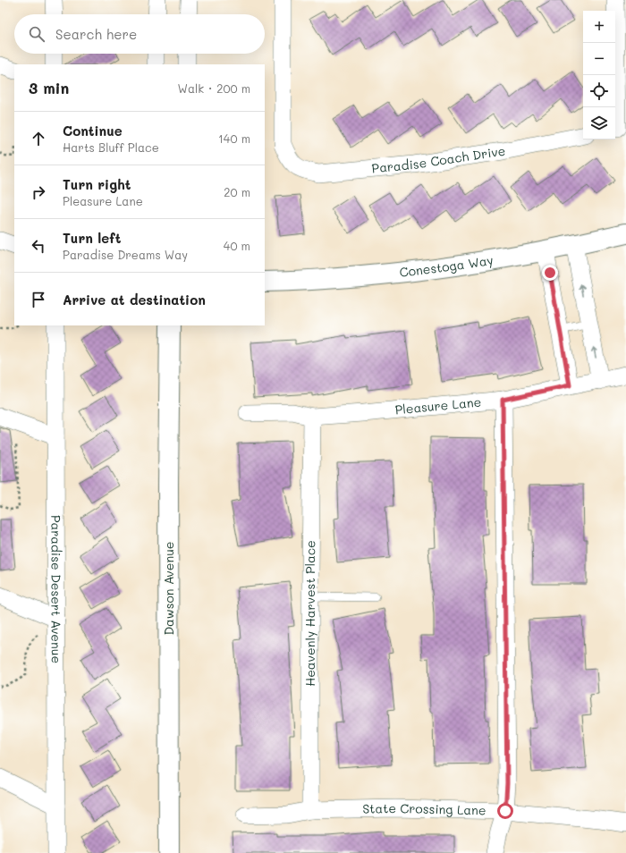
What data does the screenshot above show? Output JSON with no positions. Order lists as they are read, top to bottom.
{
  "streets": {
    "street": [
      "Paradise Coach Drive",
      "Conestoga Way",
      "Pleasure Lane",
      "Paradise Desert Avenue",
      "Dawson Avenue",
      "Heavenly Harvest Place",
      "State Crossing Lane"
    ]
  },
  "crossings": [
    ["Pleasure Lane", "Heavenly Harvest Place"],
    ["Heavenly Harvest Place", "State Crossing Lane"]
  ],
  "page": {
    "map_buttons": ["+", "−"],
    "search": "Search here",
    "heading": ["3 min", "Walk · 200 m"],
    "list": [
      ["Continue", "Harts Bluff Place", "140 m"],
      ["Turn right", "Pleasure Lane", "20 m"],
      ["Turn left", "Paradise Dreams Way", "40 m"],
      "Arrive at destination"
    ]
  }
}
